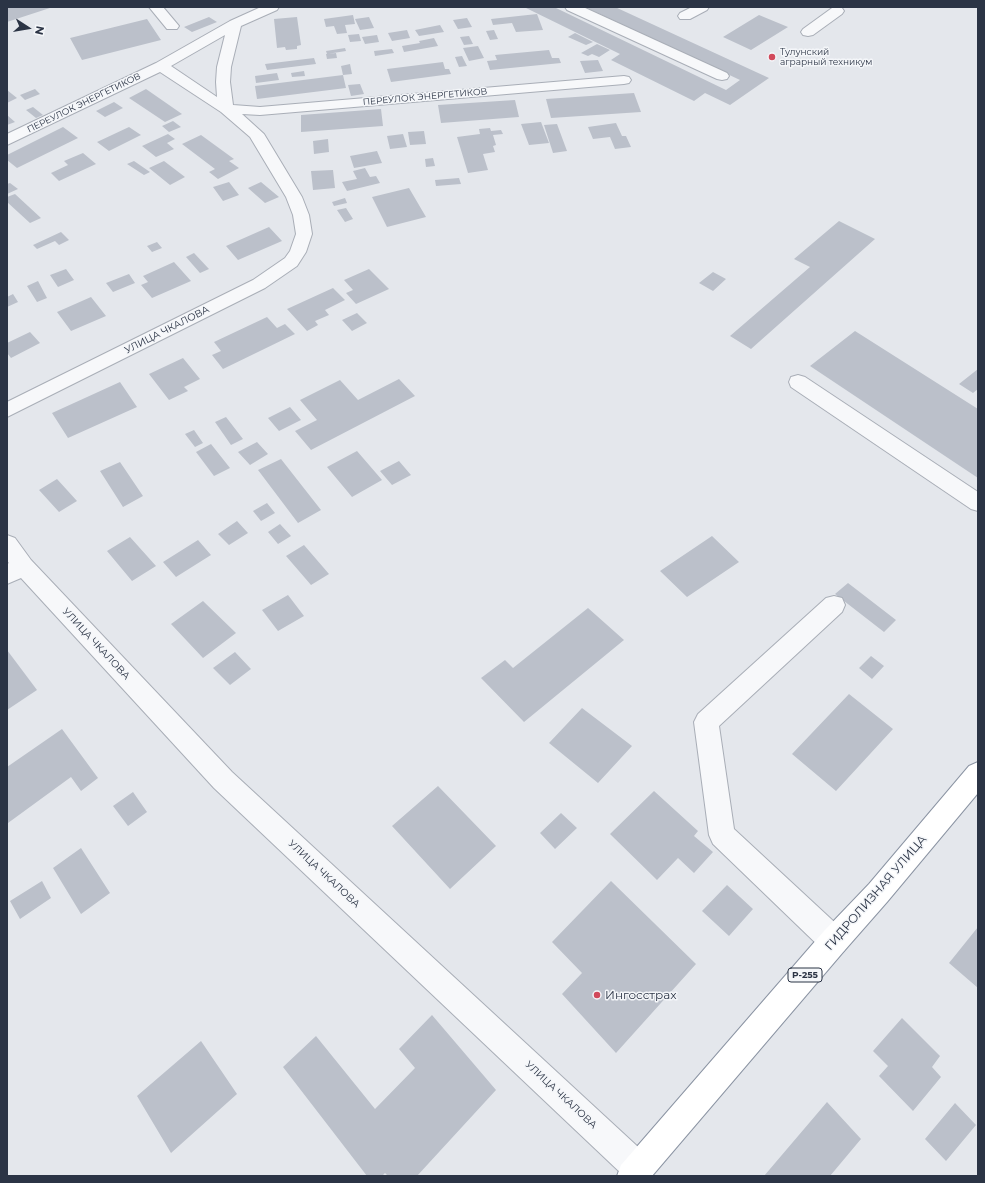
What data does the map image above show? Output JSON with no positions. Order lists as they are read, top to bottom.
{
  "streets": {
    "highway": ["ГИДРОЛИЗНАЯ УЛИЦА", "Р-255"],
    "street": ["ПЕРЕУЛОК ЭНЕРГЕТИКОВ", "УЛИЦА ЧКАЛОВА"]
  },
  "crossings": [
    ["ПЕРЕУЛОК ЭНЕРГЕТИКОВ", "УЛИЦА ЧКАЛОВА"],
    ["УЛИЦА ЧКАЛОВА", "ГИДРОЛИЗНАЯ УЛИЦА"]
  ],
  "places": ["Тулунский аграрный техникум", "Ингосстрах"],
  "north": "right"
}
